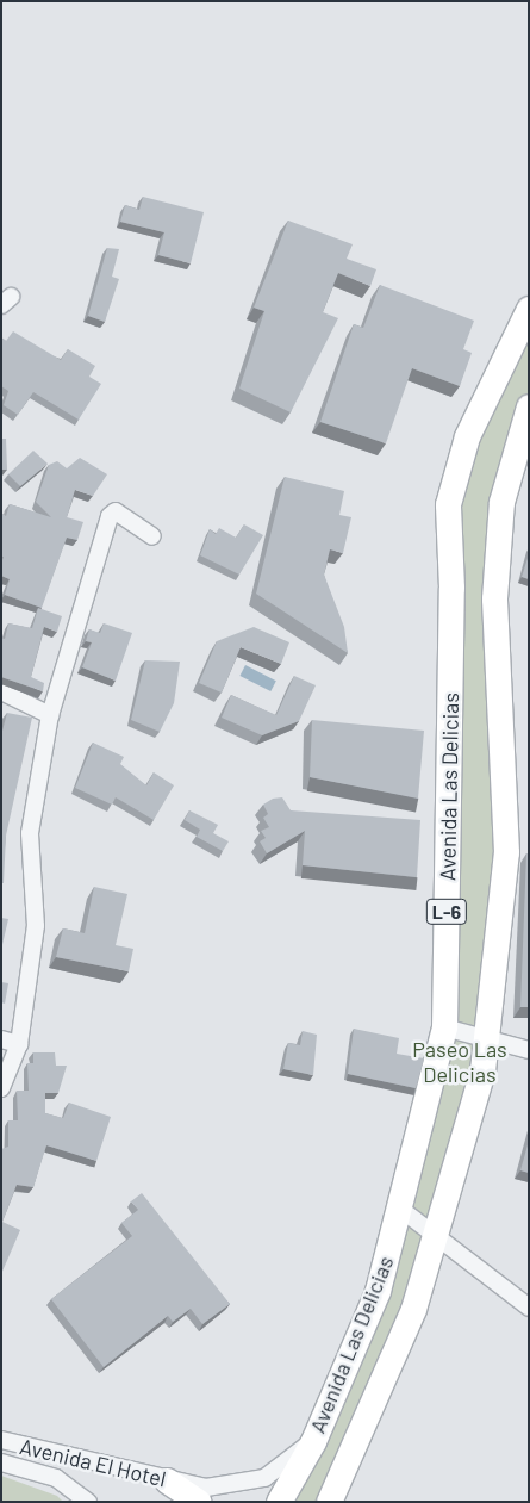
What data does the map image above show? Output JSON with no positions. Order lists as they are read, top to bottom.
{
  "streets": {
    "main road": ["Avenida Las Delicias", "L-6"],
    "street": ["Avenida El Hotel"]
  },
  "crossings": [
    ["Avenida Las Delicias", "Avenida El Hotel"]
  ],
  "parks": ["Paseo Las Delicias"]
}
